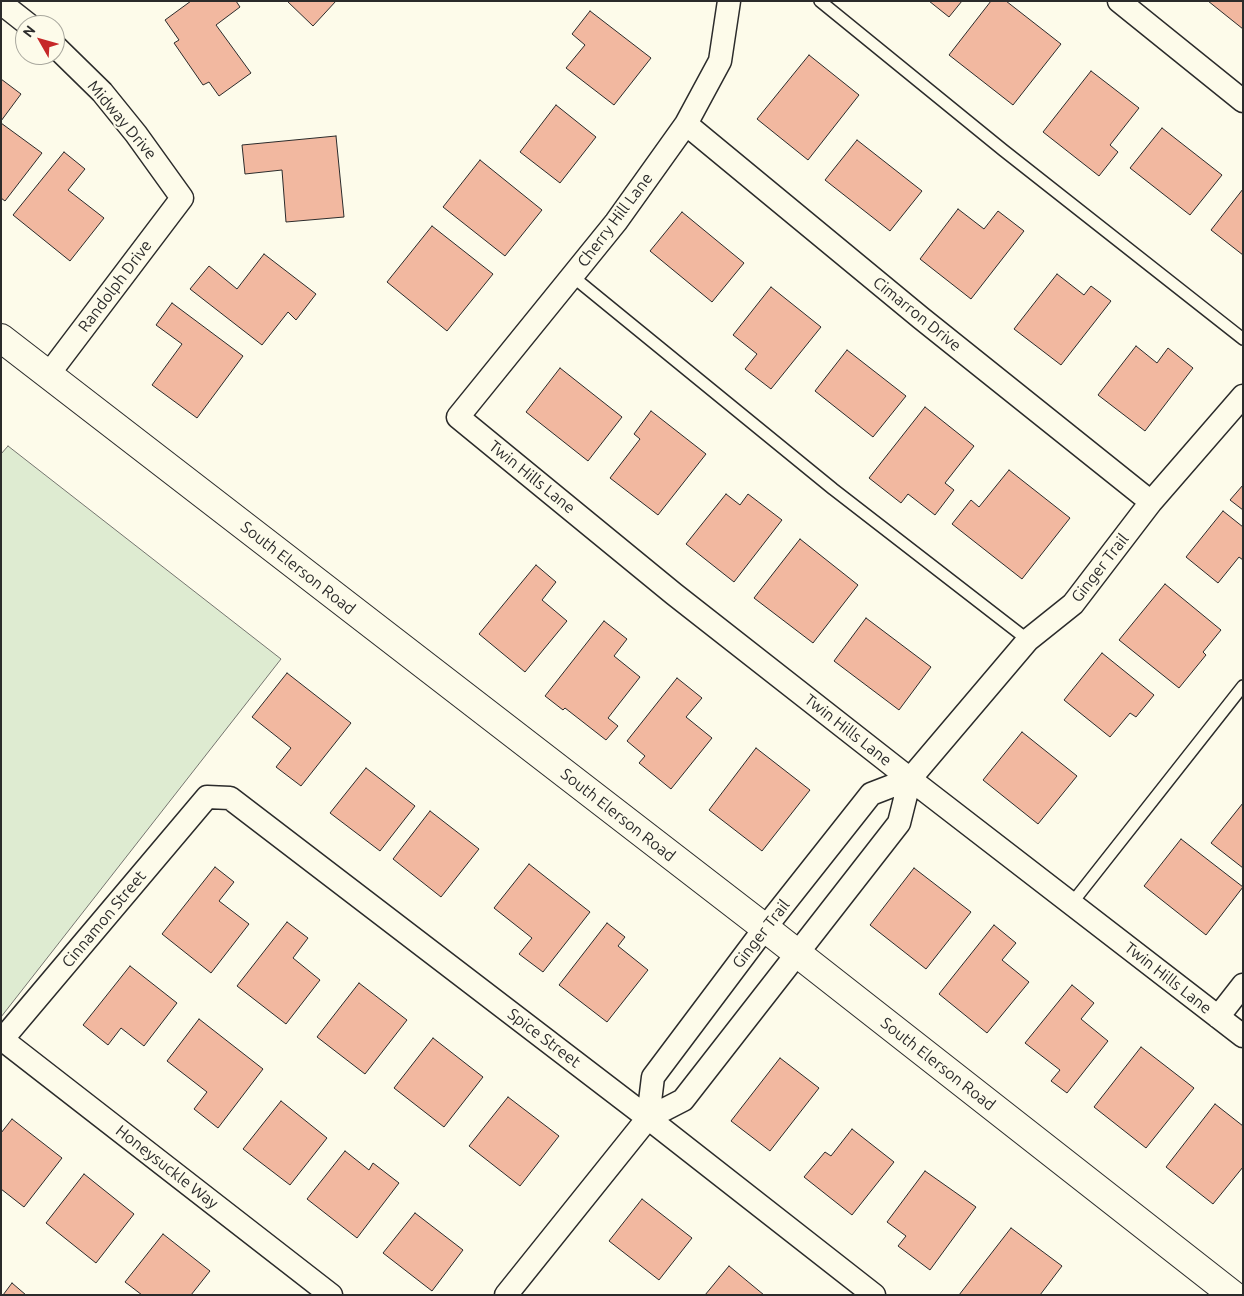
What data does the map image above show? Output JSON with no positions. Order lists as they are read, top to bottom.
{
  "streets": {
    "street": [
      "Midway Drive",
      "Cherry Hill Lane",
      "Randolph Drive",
      "Cimarron Drive",
      "Twin Hills Lane",
      "South Elerson Road",
      "Ginger Trail",
      "Cinnamon Street",
      "Spice Street",
      "Honeysuckle Way"
    ]
  },
  "crossings": [
    ["Midway Drive", "Randolph Drive"],
    ["Cherry Hill Lane", "Cimarron Drive"],
    ["Cherry Hill Lane", "Twin Hills Lane"],
    ["Randolph Drive", "South Elerson Road"],
    ["Cimarron Drive", "Ginger Trail"],
    ["Twin Hills Lane", "Ginger Trail"],
    ["South Elerson Road", "Ginger Trail"],
    ["Ginger Trail", "Spice Street"],
    ["Cinnamon Street", "Spice Street"],
    ["Cinnamon Street", "Honeysuckle Way"]
  ],
  "north": "top left"
}
